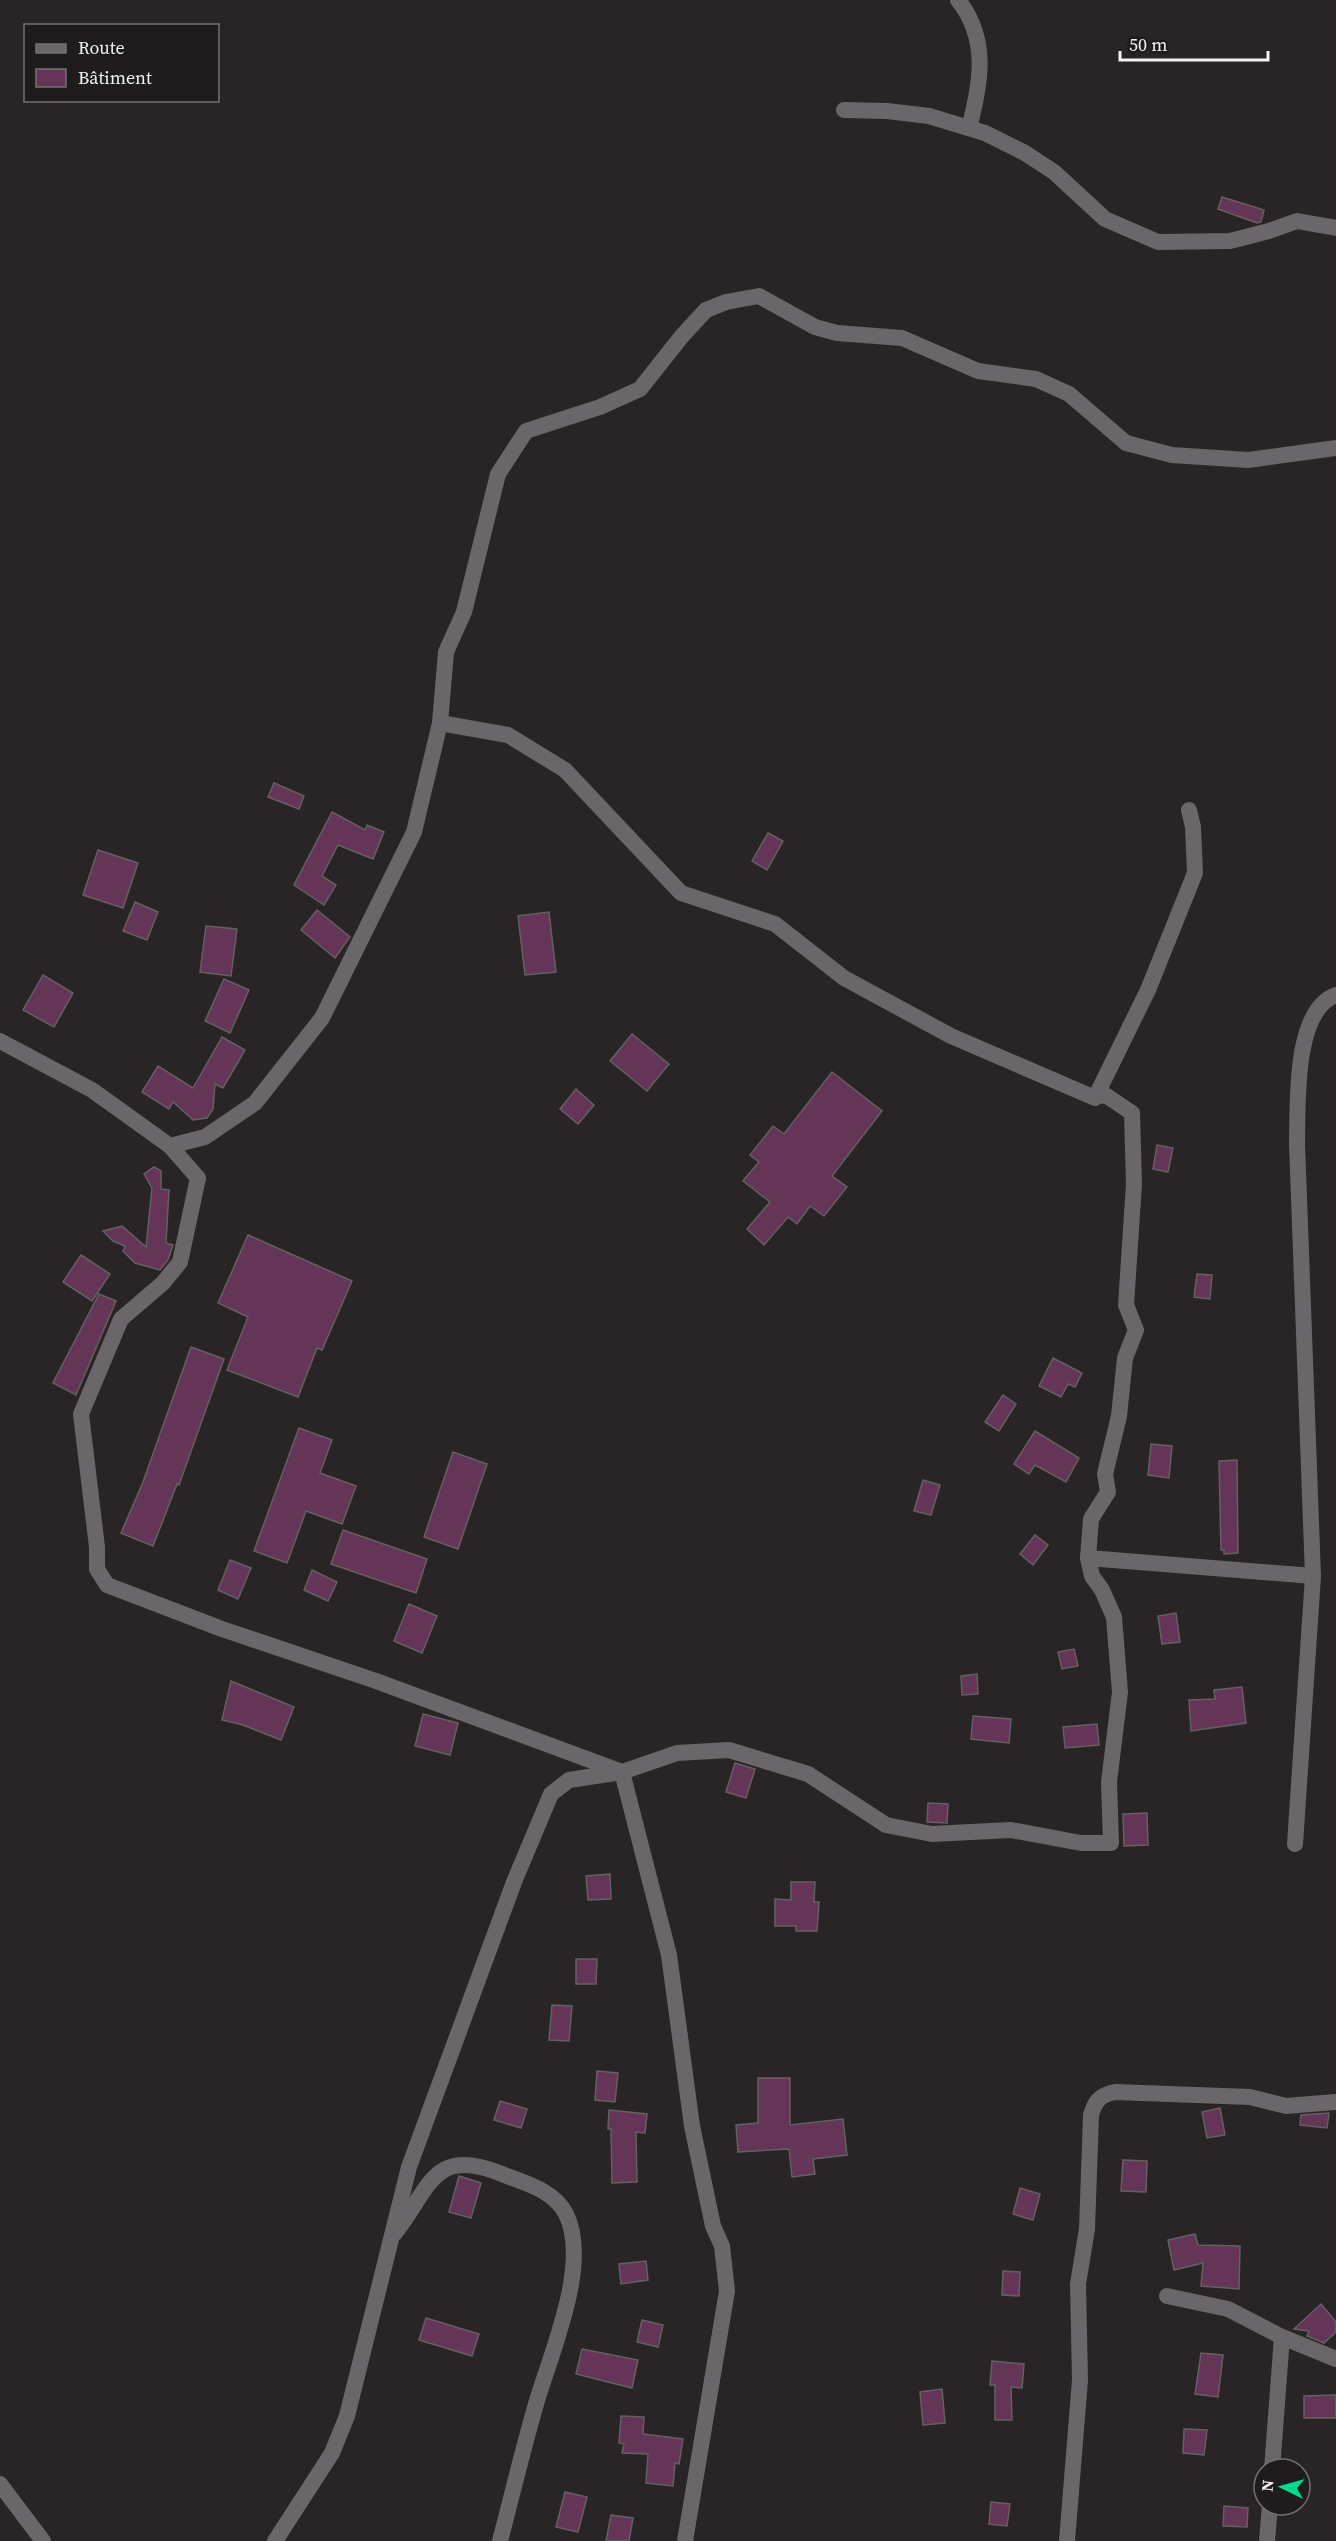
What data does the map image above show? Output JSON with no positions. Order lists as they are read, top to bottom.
{
  "legend": ["Route", "Bâtiment"],
  "scale_bar": "50 m",
  "north": "left"
}
